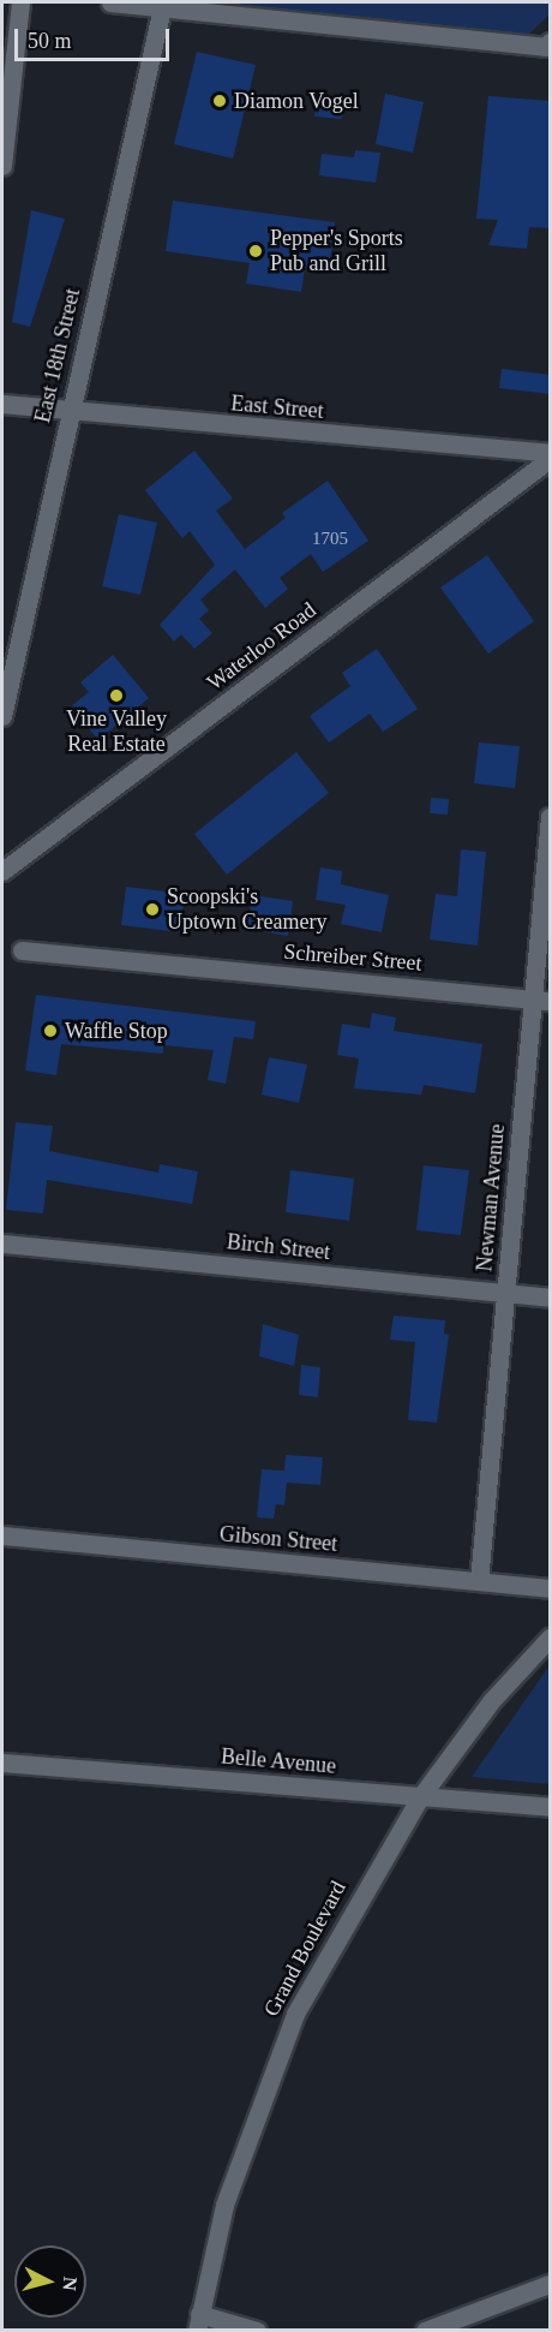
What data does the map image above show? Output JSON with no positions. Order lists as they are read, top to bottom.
{
  "streets": {
    "street": [
      "East 18th Street",
      "East Street",
      "Waterloo Road",
      "Schreiber Street",
      "Newman Avenue",
      "Birch Street",
      "Gibson Street",
      "Belle Avenue",
      "Grand Boulevard"
    ]
  },
  "crossings": [
    ["East 18th Street", "East Street"],
    ["Schreiber Street", "Newman Avenue"],
    ["Newman Avenue", "Birch Street"],
    ["Newman Avenue", "Gibson Street"],
    ["Belle Avenue", "Grand Boulevard"]
  ],
  "places": [
    "Diamon Vogel",
    "Pepper's Sports Pub and Grill",
    "Vine Valley Real Estate",
    "Scoopski's Uptown Creamery",
    "Waffle Stop"
  ],
  "house_numbers": ["1705"],
  "scale_bar": "50 m",
  "north": "right"
}
